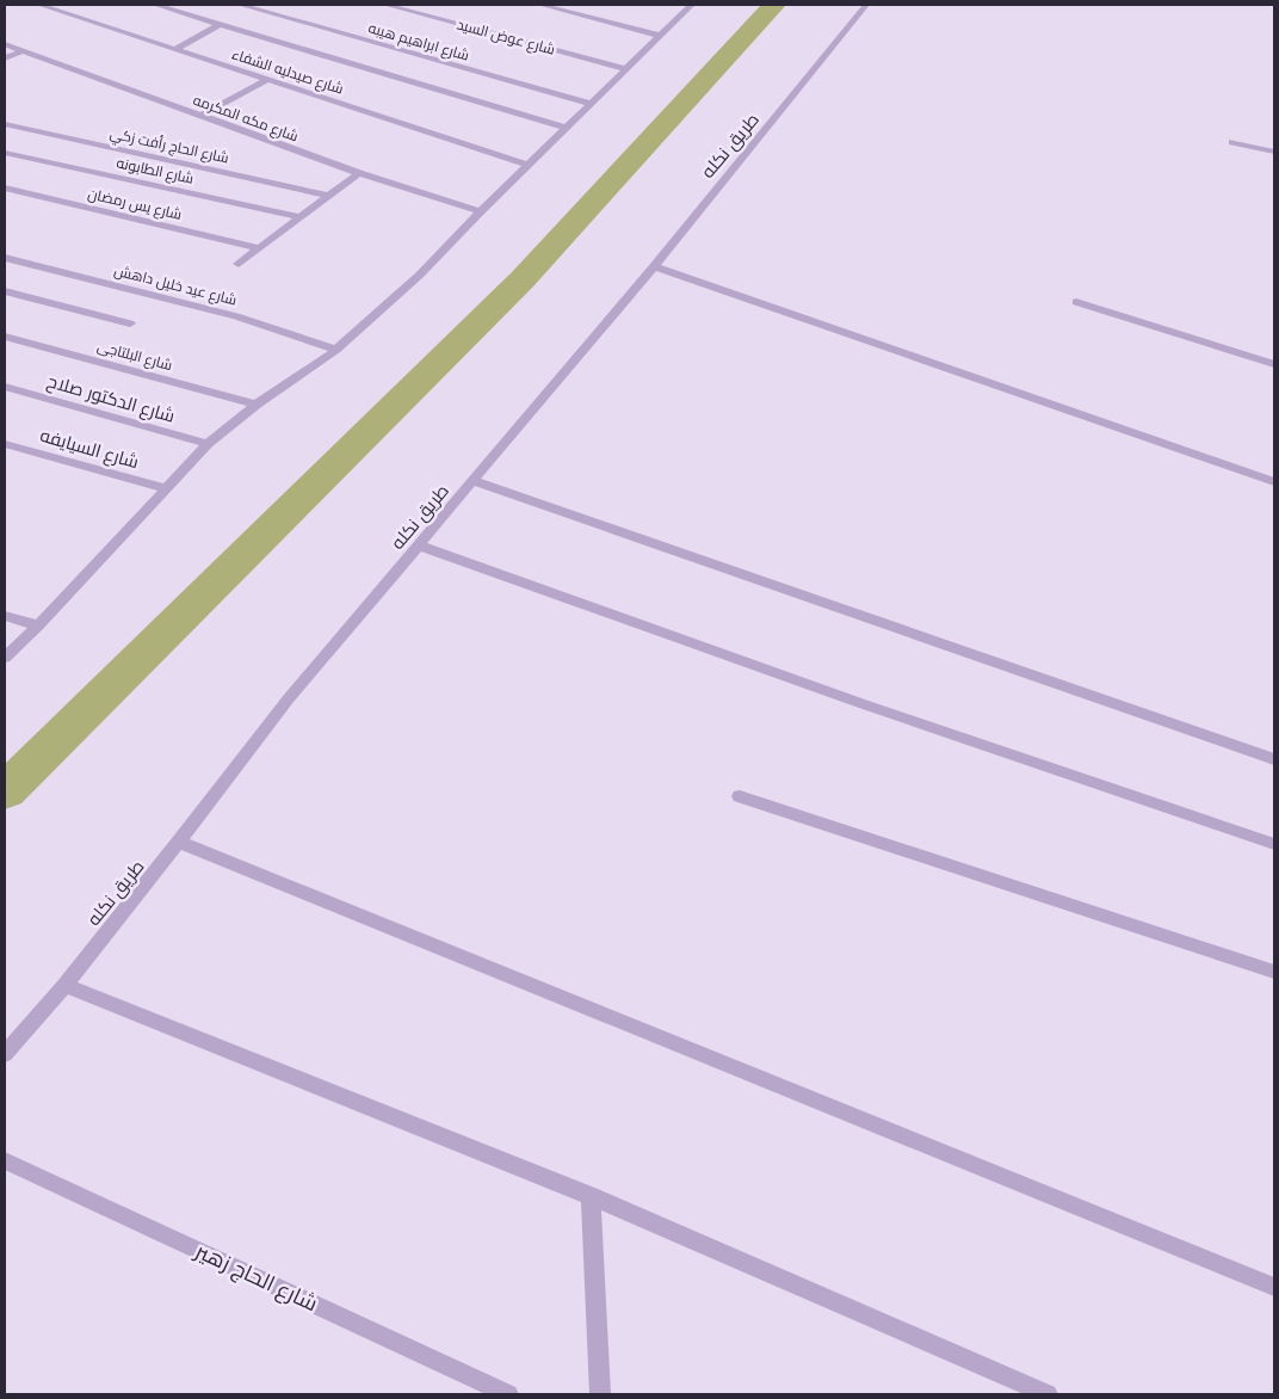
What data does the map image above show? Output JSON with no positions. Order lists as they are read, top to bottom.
{
  "streets": {
    "street": [
      "شارع عوض السيد",
      "شارع ابراهيم هيبه",
      "شارع صيدليه الشفاء",
      "شارع مكه المكرمه",
      "شارع الحاج رأفت زكي",
      "طريق نكله",
      "شارع الطابونه",
      "شارع يس رمضان",
      "شارع عيد خليل داهش",
      "شارع البلتاجى",
      "شارع الدكتور صلاح",
      "شارع السيايفه",
      "شارع الحاج زهير"
    ]
  }
}
